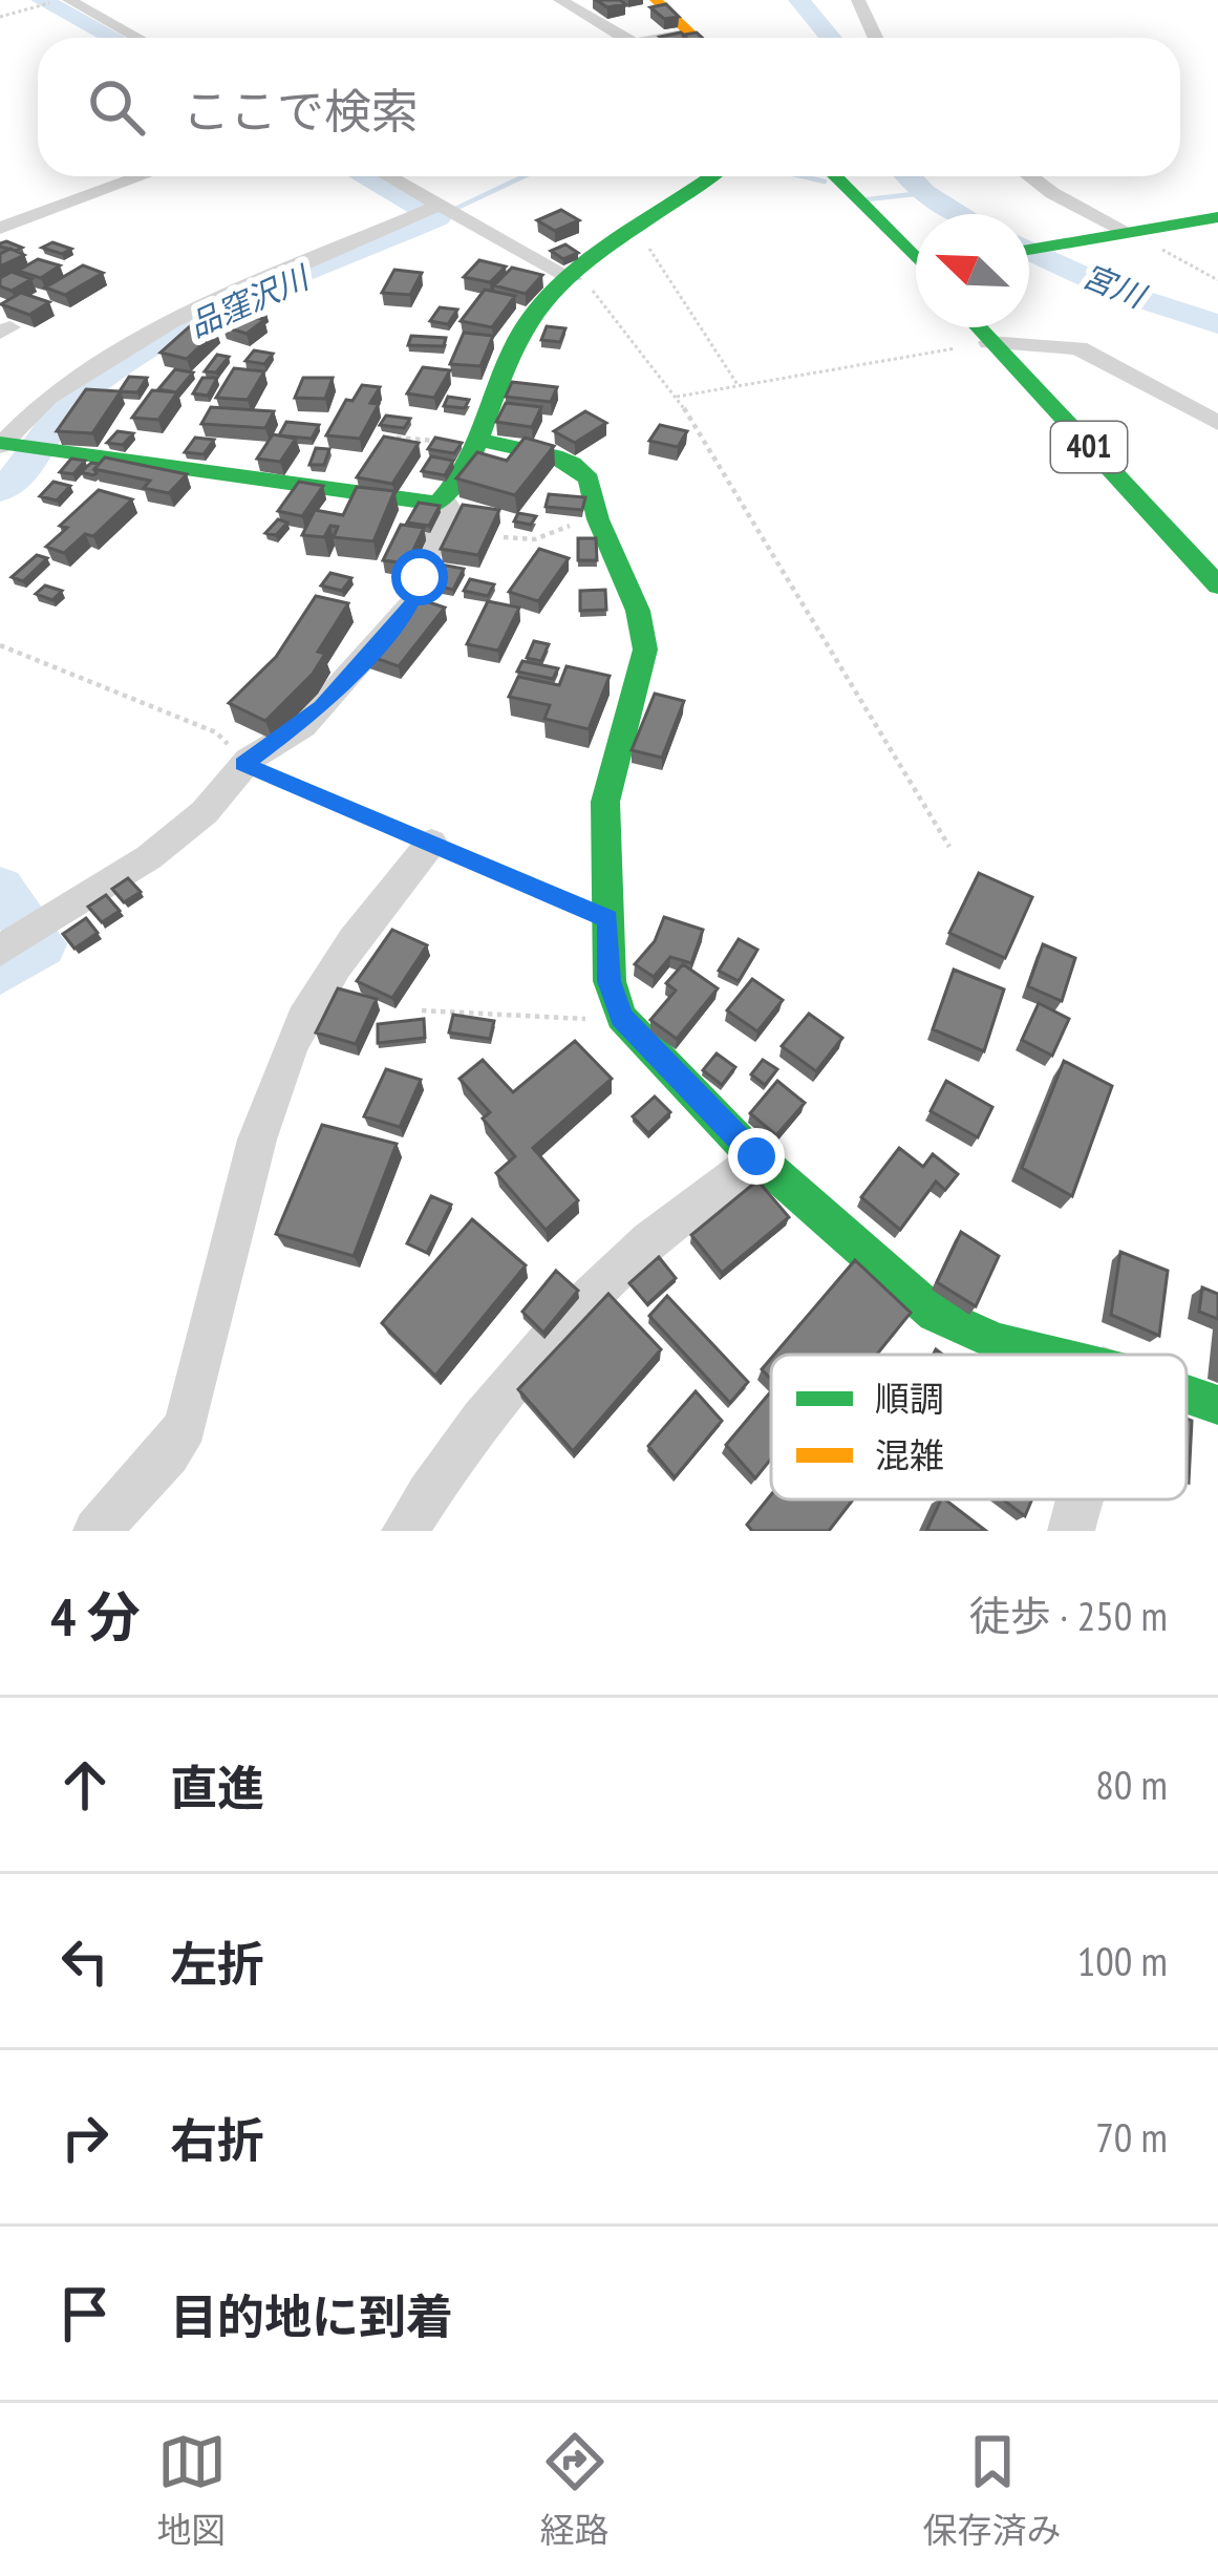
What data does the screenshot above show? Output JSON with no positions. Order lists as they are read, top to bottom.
{
  "streets": {
    "main road": ["401"]
  },
  "water": ["宮川", "品窪沢川"],
  "legend": ["順調", "混雑"],
  "north": "top left",
  "page": {
    "search": "ここで検索",
    "heading": ["4 分", "徒歩 · 250 m"],
    "list": [
      ["直進", "80 m"],
      ["左折", "100 m"],
      ["右折", "70 m"],
      "目的地に到着"
    ],
    "nav": ["地図", "経路", "保存済み"]
  }
}
